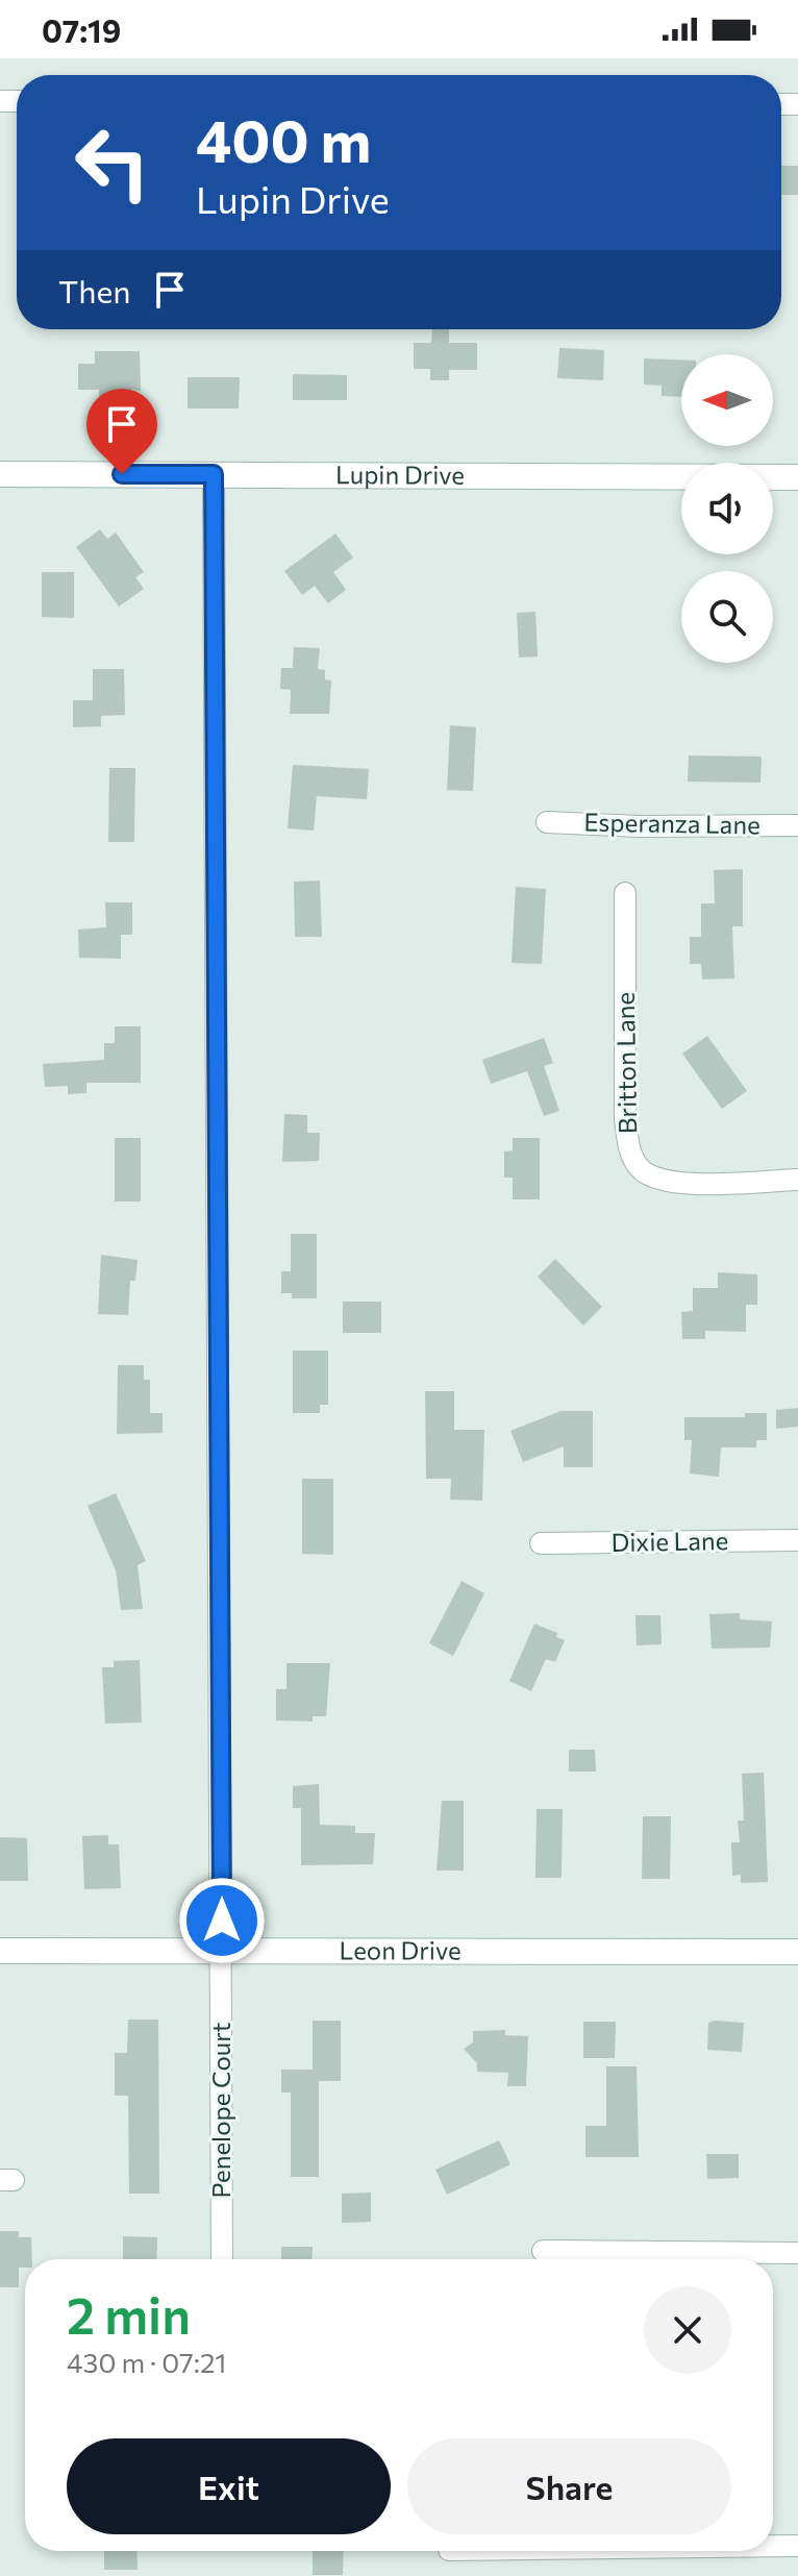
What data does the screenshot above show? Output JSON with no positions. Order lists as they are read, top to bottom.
{
  "streets": {
    "street": [
      "Lupin Drive",
      "Esperanza Lane",
      "Britton Lane",
      "Dixie Lane",
      "Leon Drive",
      "Penelope Court"
    ]
  },
  "crossings": [
    ["Lupin Drive", "Penelope Court"],
    ["Leon Drive", "Penelope Court"]
  ],
  "north": "left",
  "page": {
    "status": "07:19",
    "turn": ["400 m", "Lupin Drive"],
    "then": "Then",
    "heading": ["2 min", "430 m · 07:21"],
    "buttons": ["Exit", "Share"]
  }
}
